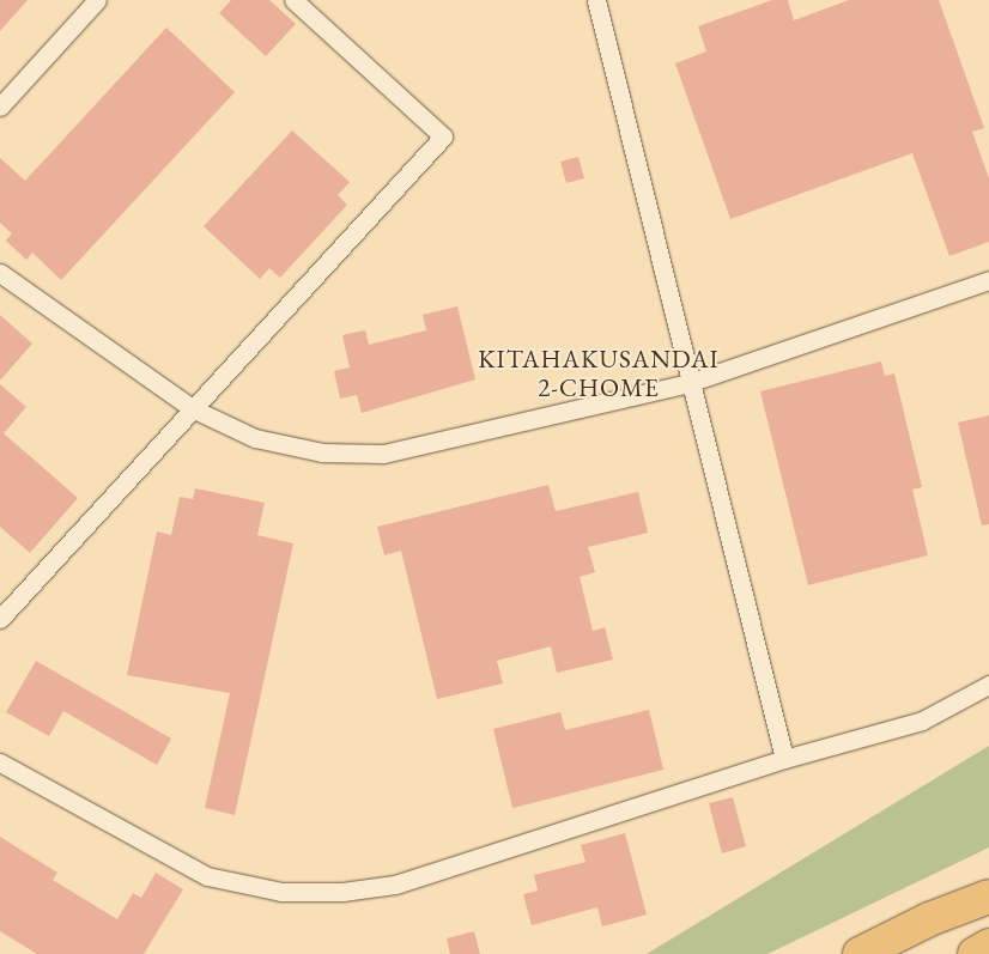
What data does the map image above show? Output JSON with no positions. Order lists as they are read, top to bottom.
{
  "districts": ["KITAHAKUSANDAI 2-CHOME"]
}
